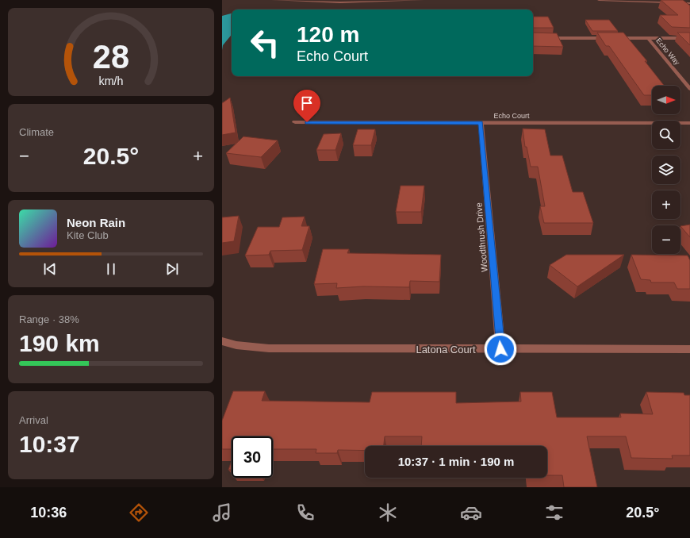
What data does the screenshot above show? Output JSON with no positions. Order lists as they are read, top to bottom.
{
  "streets": {
    "street": [
      "Echo Way",
      "Echo Court",
      "Woodthrush Drive",
      "Latona Court"
    ]
  },
  "crossings": [
    ["Echo Court", "Woodthrush Drive"],
    ["Woodthrush Drive", "Latona Court"]
  ],
  "north": "right",
  "page": {
    "turn": ["120 m", "Echo Court"],
    "map_buttons": ["+", "−"],
    "tile": [
      "Climate",
      ["Range · 38%", "190 km"],
      ["Arrival", "10:37"]
    ],
    "heat": ["−", "20.5°", "+"],
    "song": ["Neon Rain", "Kite Club"],
    "limit": "30",
    "trip": "10:37 · 1 min · 190 m",
    "tabs": ["10:36", "20.5°"],
    "gauge": ["28", "km/h"]
  }
}
